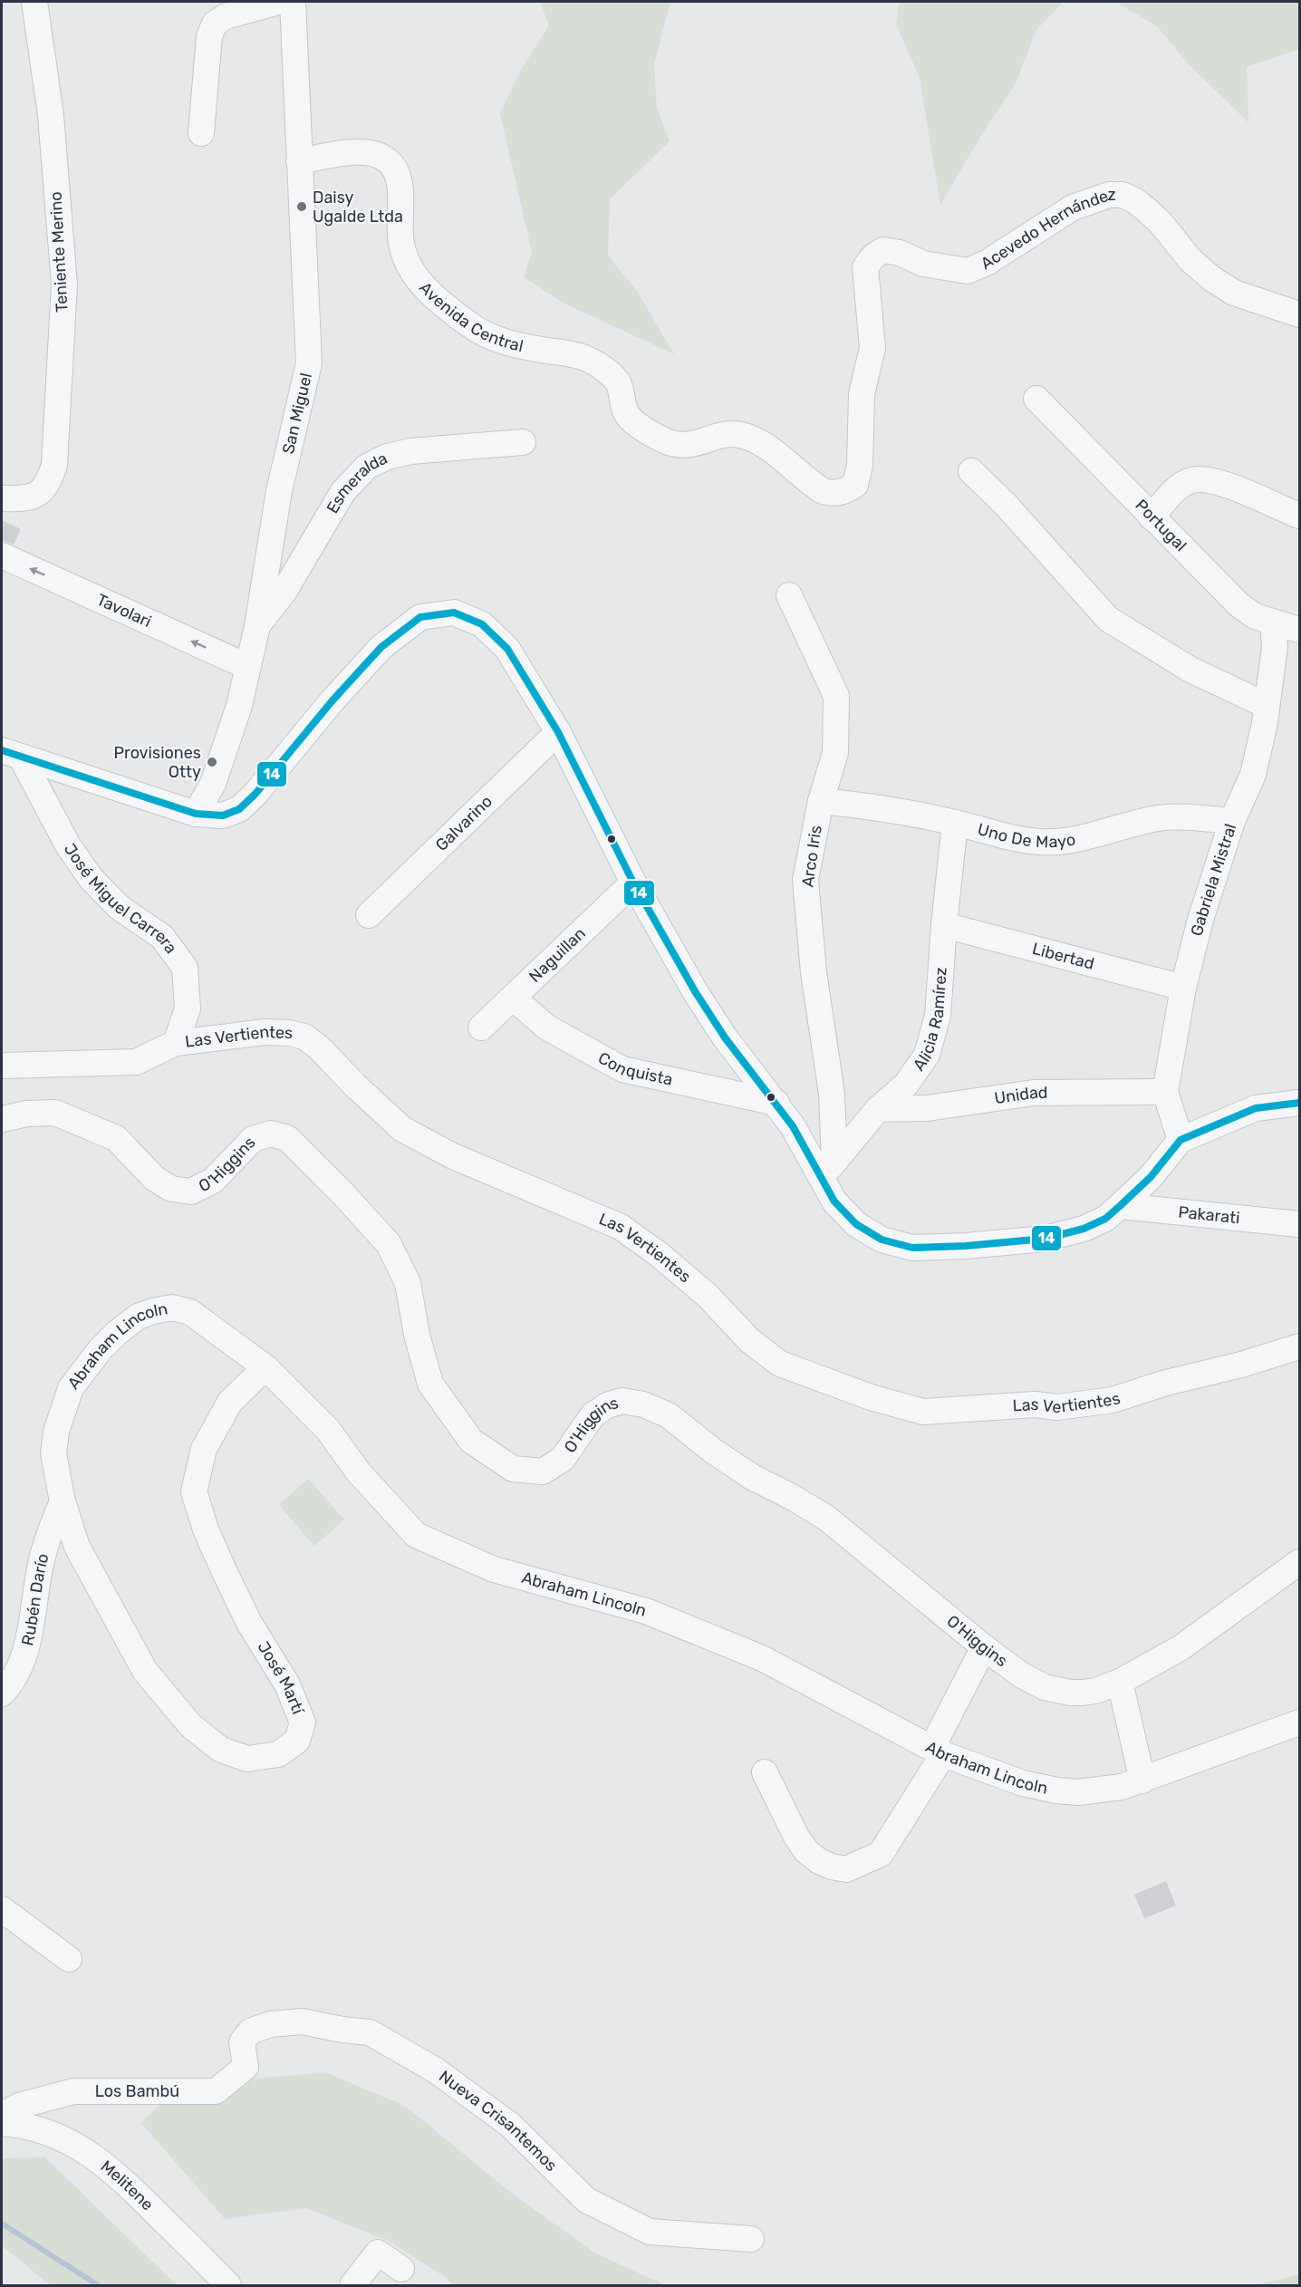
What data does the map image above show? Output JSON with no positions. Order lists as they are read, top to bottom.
{
  "streets": {
    "street": [
      "Acevedo Hernández",
      "Teniente Merino",
      "Avenida Central",
      "San Miguel",
      "Esmeralda",
      "Portugal",
      "Tavolari",
      "Galvarino",
      "Uno De Mayo",
      "Arco Iris",
      "Gabriela Mistral",
      "José Miguel Carrera",
      "Naguillan",
      "Libertad",
      "Alicia Ramírez",
      "Las Vertientes",
      "Conquista",
      "Unidad",
      "O'Higgins",
      "Pakarati",
      "Abraham Lincoln",
      "Rubén Darío",
      "José Martí",
      "Los Bambú",
      "Nueva Crisantemos",
      "Melitene"
    ]
  },
  "crossings": [
    ["Acevedo Hernández", "Avenida Central"],
    ["Avenida Central", "San Miguel"],
    ["San Miguel", "Esmeralda"],
    ["San Miguel", "Tavolari"],
    ["Portugal", "Gabriela Mistral"],
    ["Uno De Mayo", "Arco Iris"],
    ["Uno De Mayo", "Gabriela Mistral"],
    ["Uno De Mayo", "Alicia Ramírez"],
    ["Arco Iris", "Alicia Ramírez"],
    ["Gabriela Mistral", "Libertad"],
    ["Gabriela Mistral", "Unidad"],
    ["José Miguel Carrera", "Las Vertientes"],
    ["Naguillan", "Conquista"],
    ["Libertad", "Alicia Ramírez"],
    ["Alicia Ramírez", "Unidad"],
    ["Abraham Lincoln", "Rubén Darío"],
    ["Abraham Lincoln", "José Martí"],
    ["Rubén Darío", "José Martí"],
    ["Los Bambú", "Nueva Crisantemos"]
  ],
  "places": ["Daisy Ugalde Ltda", "Provisiones Otty"],
  "lines": ["transit line 14"]
}
